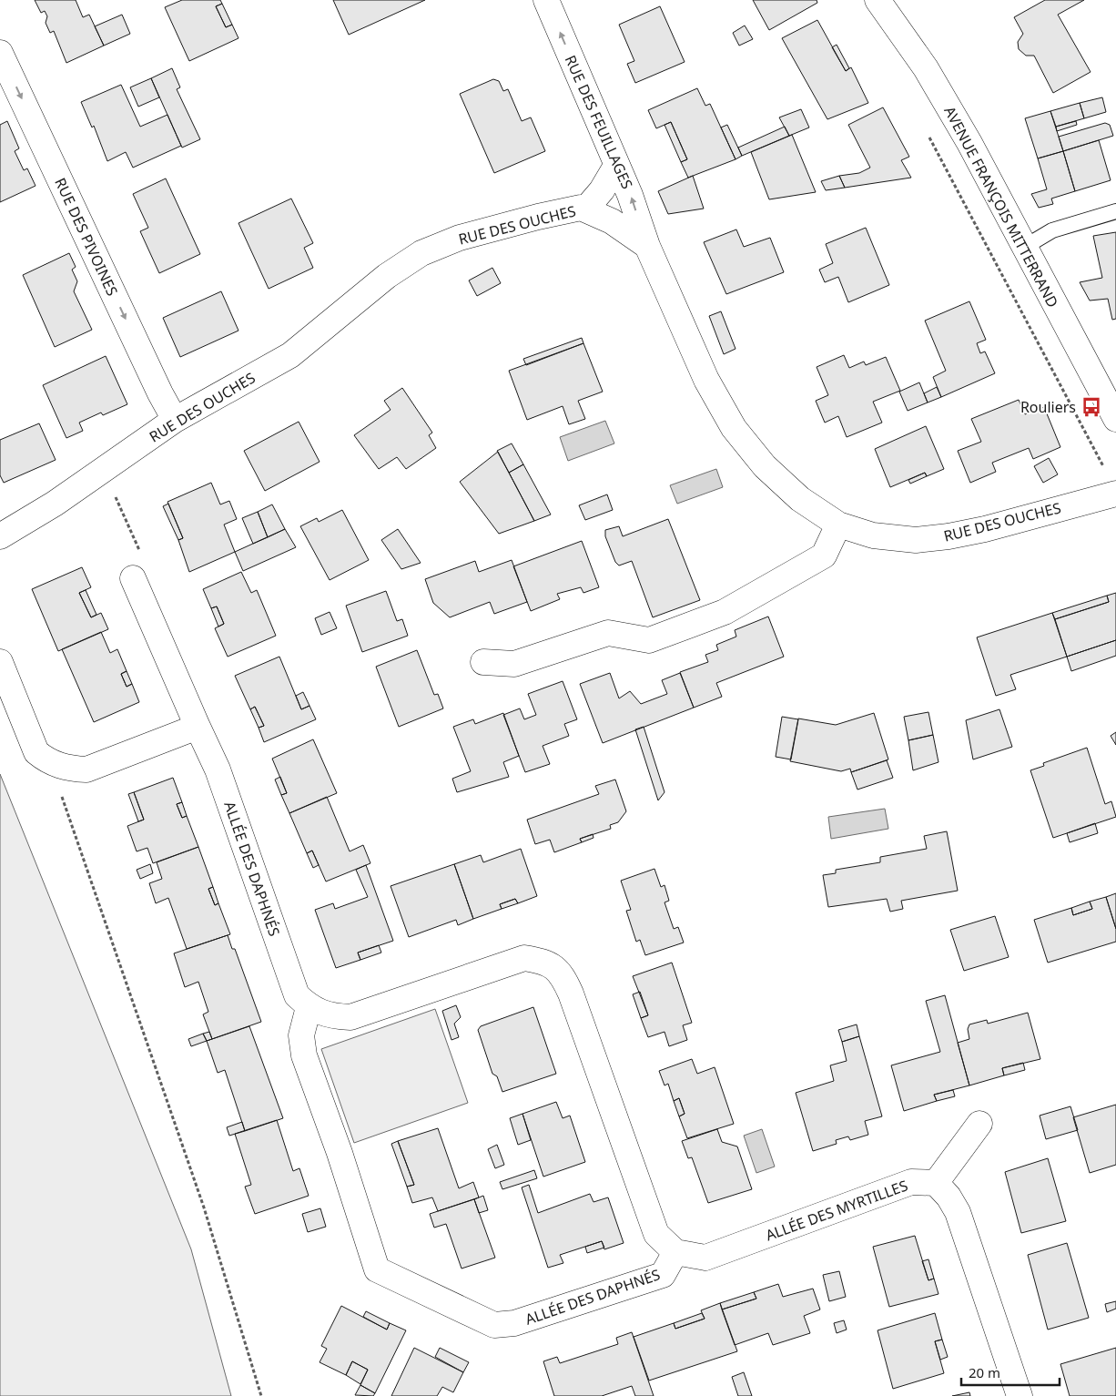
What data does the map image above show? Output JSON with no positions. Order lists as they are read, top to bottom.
{
  "streets": {
    "street": [
      "RUE DES FEUILLAGES",
      "AVENUE FRANÇOIS MITTERRAND",
      "RUE DES OUCHES",
      "RUE DES PIVOINES",
      "ALLÉE DES DAPHNÉS",
      "ALLÉE DES MYRTILLES"
    ]
  },
  "crossings": [
    ["RUE DES FEUILLAGES", "RUE DES OUCHES"],
    ["RUE DES OUCHES", "RUE DES PIVOINES"],
    ["ALLÉE DES DAPHNÉS", "ALLÉE DES MYRTILLES"]
  ],
  "one_way": ["RUE DES FEUILLAGES", "RUE DES PIVOINES"],
  "places": {
    "bus stop": ["Rouliers"]
  },
  "scale_bar": "20 m"
}
